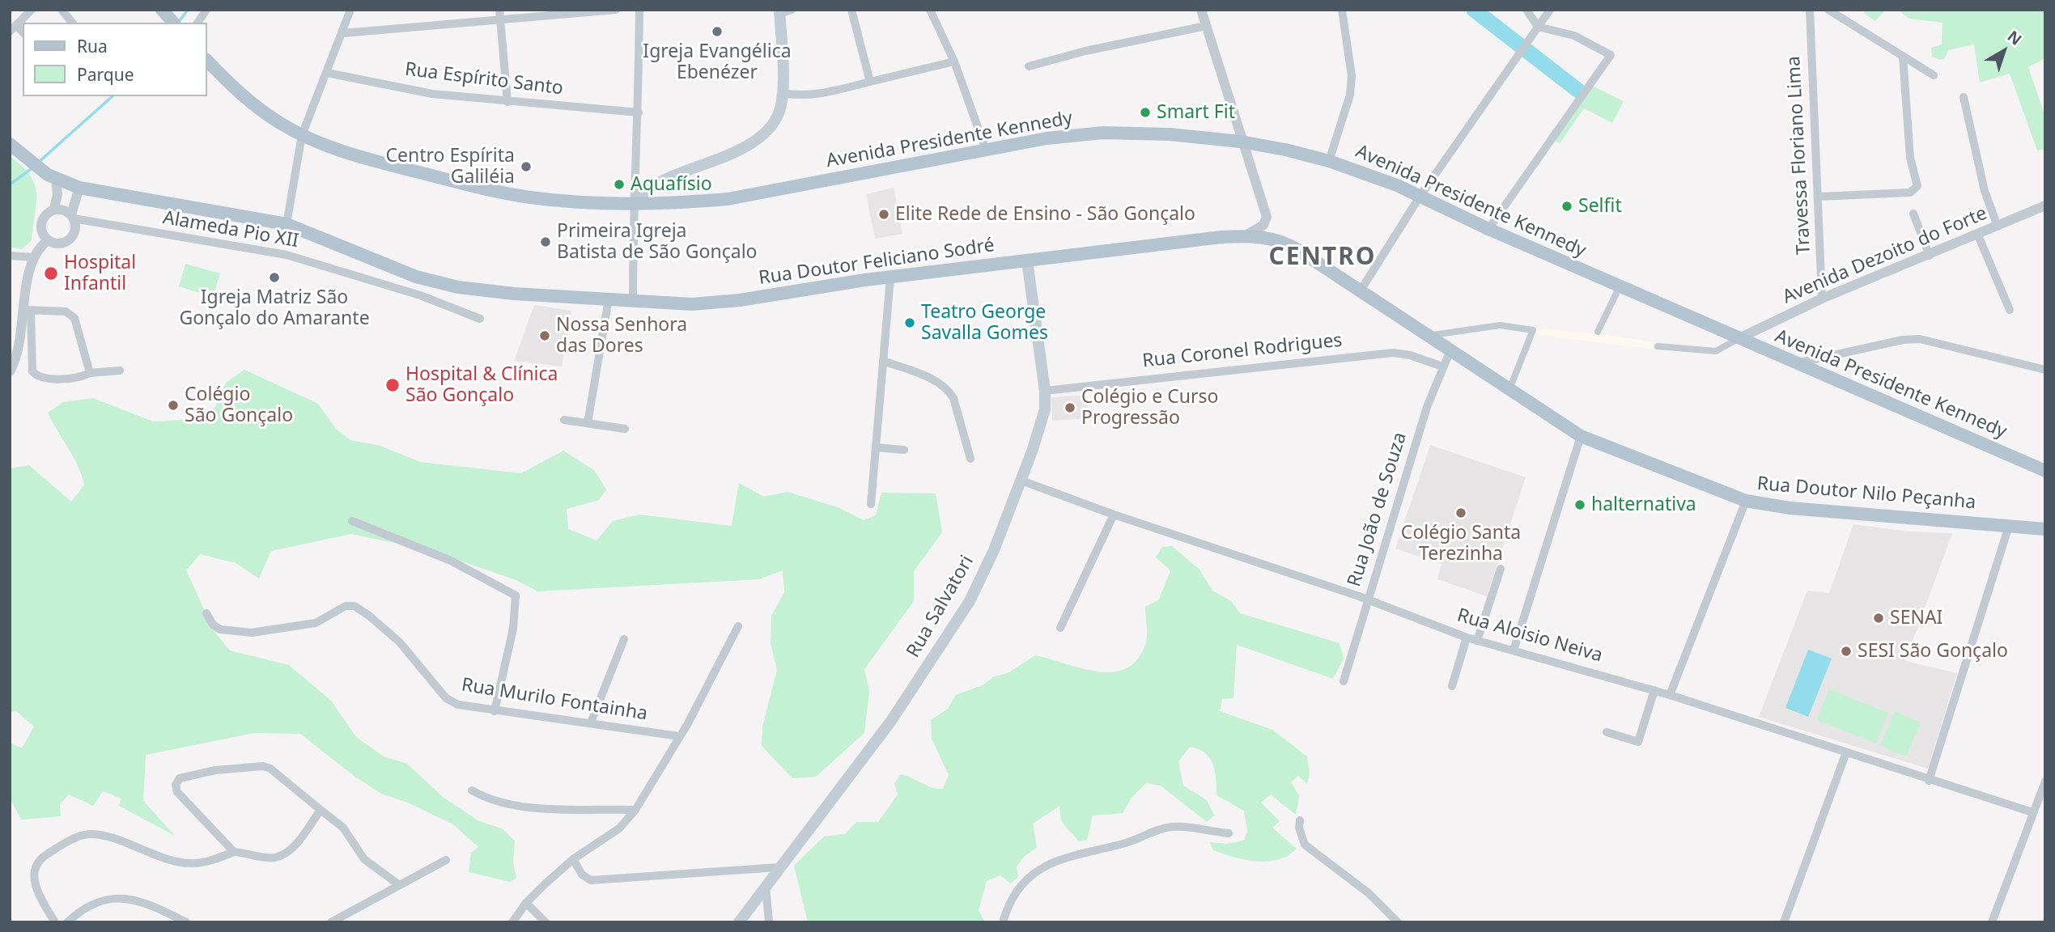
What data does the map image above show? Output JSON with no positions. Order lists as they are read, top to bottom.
{
  "streets": {
    "main road": [
      "Avenida Presidente Kennedy",
      "Rua Doutor Feliciano Sodré",
      "Rua Doutor Nilo Peçanha",
      "Rua Salvatori"
    ],
    "street": [
      "Rua Espírito Santo",
      "Travessa Floriano Lima",
      "Alameda Pio XII",
      "Avenida Dezoito do Forte",
      "Rua Coronel Rodrigues",
      "Rua João de Souza",
      "Rua Aloisio Neiva",
      "Rua Murilo Fontainha"
    ]
  },
  "crossings": [
    ["Avenida Presidente Kennedy", "Avenida Dezoito do Forte"],
    ["Travessa Floriano Lima", "Avenida Dezoito do Forte"],
    ["Rua Doutor Feliciano Sodré", "Rua Doutor Nilo Peçanha"],
    ["Rua Doutor Feliciano Sodré", "Rua João de Souza"],
    ["Rua Doutor Feliciano Sodré", "Rua Salvatori"],
    ["Rua Coronel Rodrigues", "Rua João de Souza"],
    ["Rua Coronel Rodrigues", "Rua Salvatori"],
    ["Rua Doutor Nilo Peçanha", "Rua João de Souza"],
    ["Rua João de Souza", "Rua Aloisio Neiva"],
    ["Rua Salvatori", "Rua Aloisio Neiva"]
  ],
  "districts": ["CENTRO"],
  "places": [
    "Igreja Evangélica Ebenézer",
    "Smart Fit",
    "Centro Espírita Galiléia",
    "Aquafísio",
    "Selfit",
    "Elite Rede de Ensino - São Gonçalo",
    "Primeira Igreja Batista de São Gonçalo",
    "Hospital Infantil",
    "Igreja Matriz São Gonçalo do Amarante",
    "Teatro George Savalla Gomes",
    "Nossa Senhora das Dores",
    "Hospital & Clínica São Gonçalo",
    "Colégio São Gonçalo",
    "Colégio e Curso Progressão",
    "halternativa",
    "Colégio Santa Terezinha",
    "SENAI",
    "SESI São Gonçalo"
  ],
  "legend": ["Rua", "Parque"],
  "north": "top right"
}
